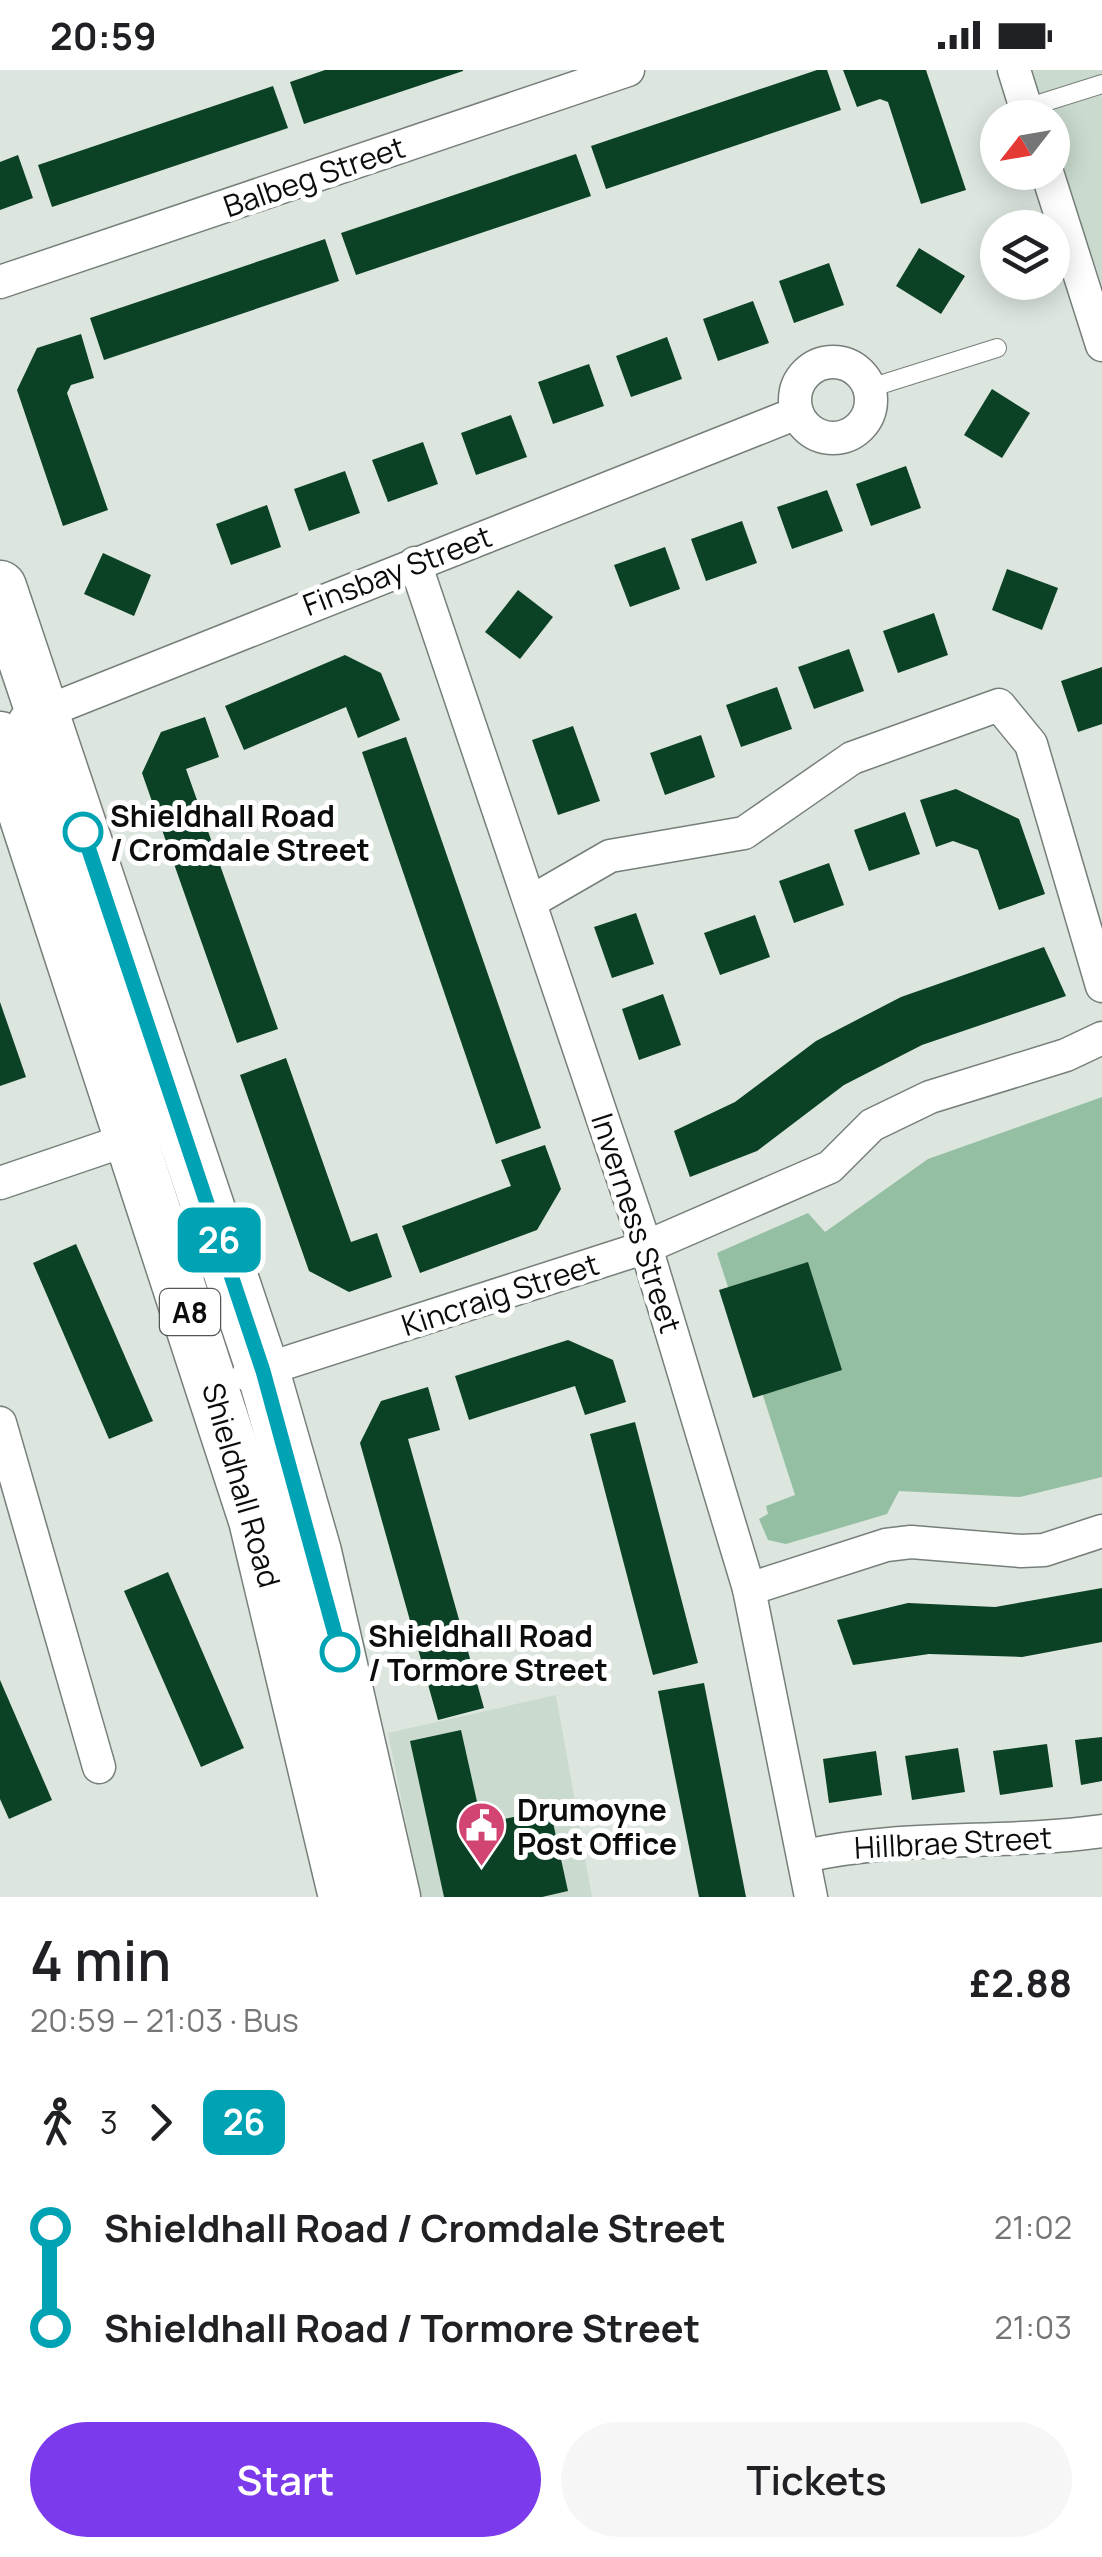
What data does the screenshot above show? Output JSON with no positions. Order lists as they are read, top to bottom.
{
  "streets": {
    "main road": ["A8", "Shieldhall Road"],
    "street": [
      "Balbeg Street",
      "Finsbay Street",
      "Inverness Street",
      "Kincraig Street",
      "Hillbrae Street"
    ]
  },
  "crossings": [
    ["Finsbay Street", "Inverness Street"],
    ["Finsbay Street", "Shieldhall Road"],
    ["Inverness Street", "Kincraig Street"],
    ["Inverness Street", "Hillbrae Street"],
    ["Kincraig Street", "Shieldhall Road"]
  ],
  "places": {
    "other": ["Shieldhall Road / Cromdale Street", "Shieldhall Road / Tormore Street"],
    "public building": ["Drumoyne Post Office"]
  },
  "lines": ["bus line 26"],
  "north": "bottom left",
  "page": {
    "status": "20:59",
    "on_map": "26",
    "heading": ["4 min", "20:59 – 21:03 · Bus", "£2.88"],
    "legs": ["3", "26"],
    "list": [
      {
        "name": "Shieldhall Road / Cromdale Street",
        "value": "21:02"
      },
      {
        "name": "Shieldhall Road / Tormore Street",
        "value": "21:03"
      }
    ],
    "buttons": ["Start", "Tickets"]
  }
}
